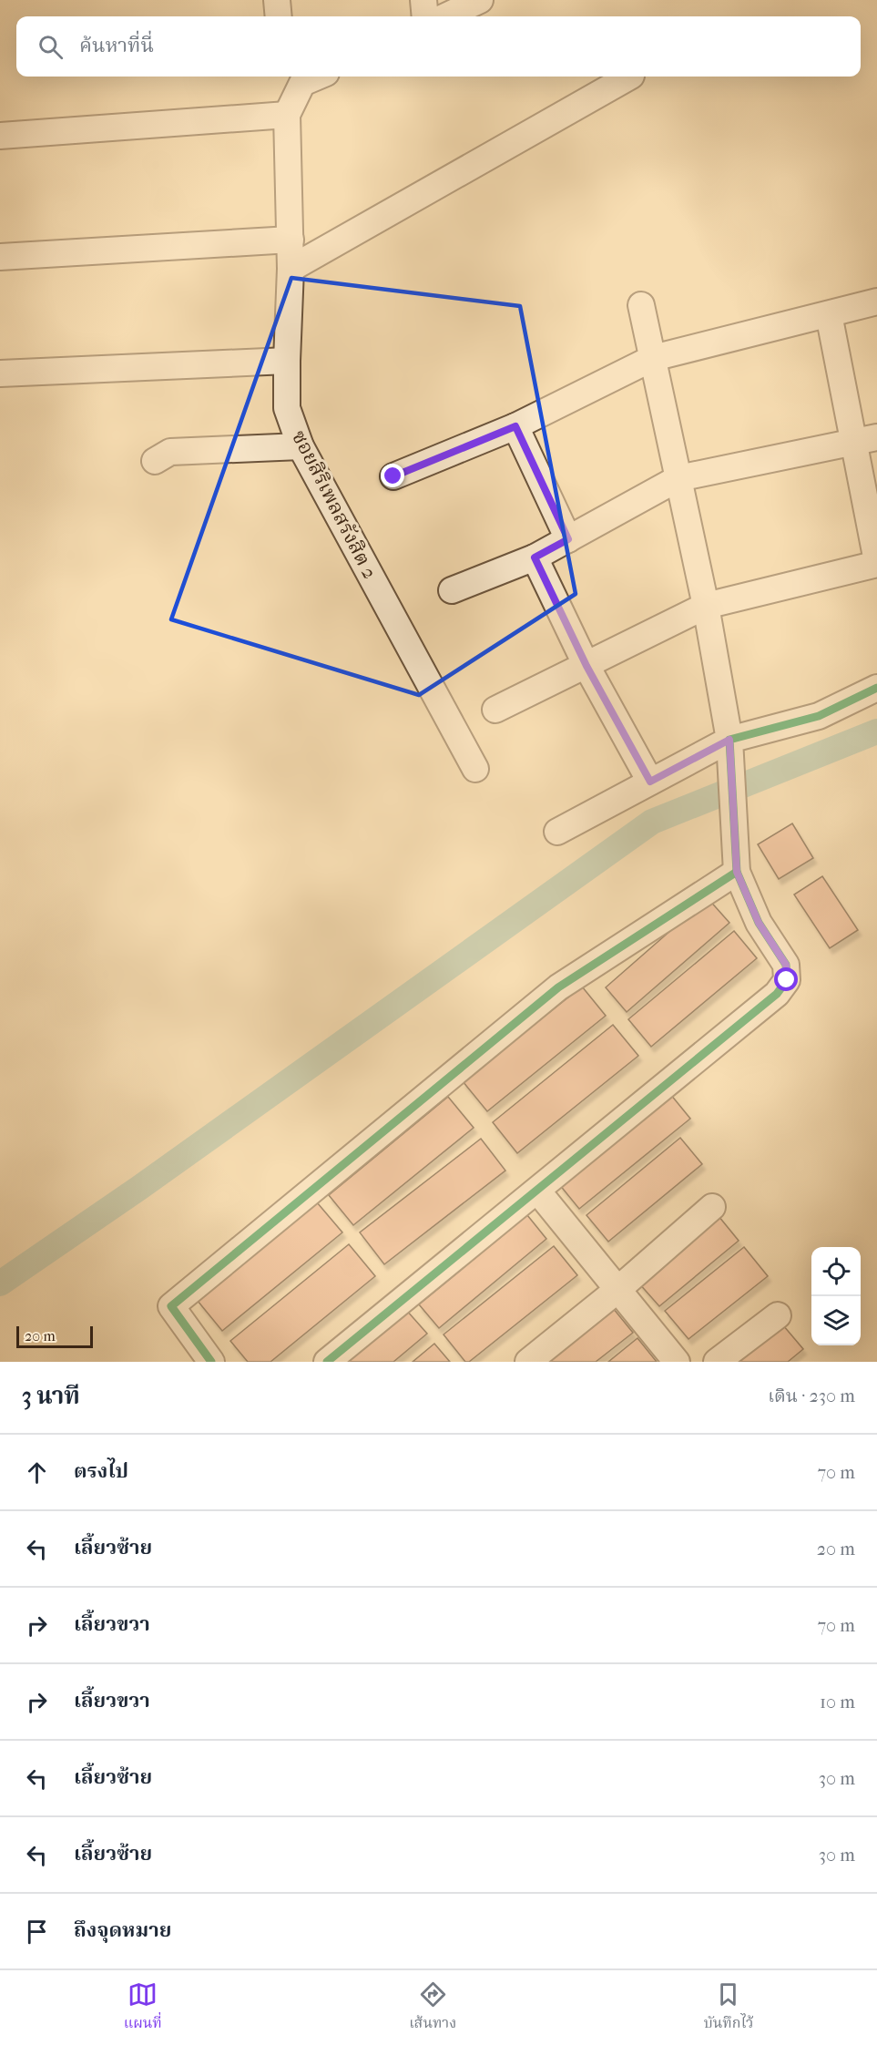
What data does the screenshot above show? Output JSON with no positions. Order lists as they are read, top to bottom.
{
  "streets": {
    "street": ["ซอยสิริเพลสรังสิต 2"]
  },
  "scale_bar": "20 m",
  "page": {
    "search": "ค้นหาที่นี่",
    "scale": "20 m",
    "heading": ["3 นาที", "เดิน · 230 m"],
    "list": [
      ["ตรงไป", "70 m"],
      ["เลี้ยวซ้าย", "20 m"],
      ["เลี้ยวขวา", "70 m"],
      ["เลี้ยวขวา", "10 m"],
      ["เลี้ยวซ้าย", "30 m"],
      ["เลี้ยวซ้าย", "30 m"],
      "ถึงจุดหมาย"
    ],
    "nav": ["แผนที่", "เส้นทาง", "บันทึกไว้"]
  }
}
